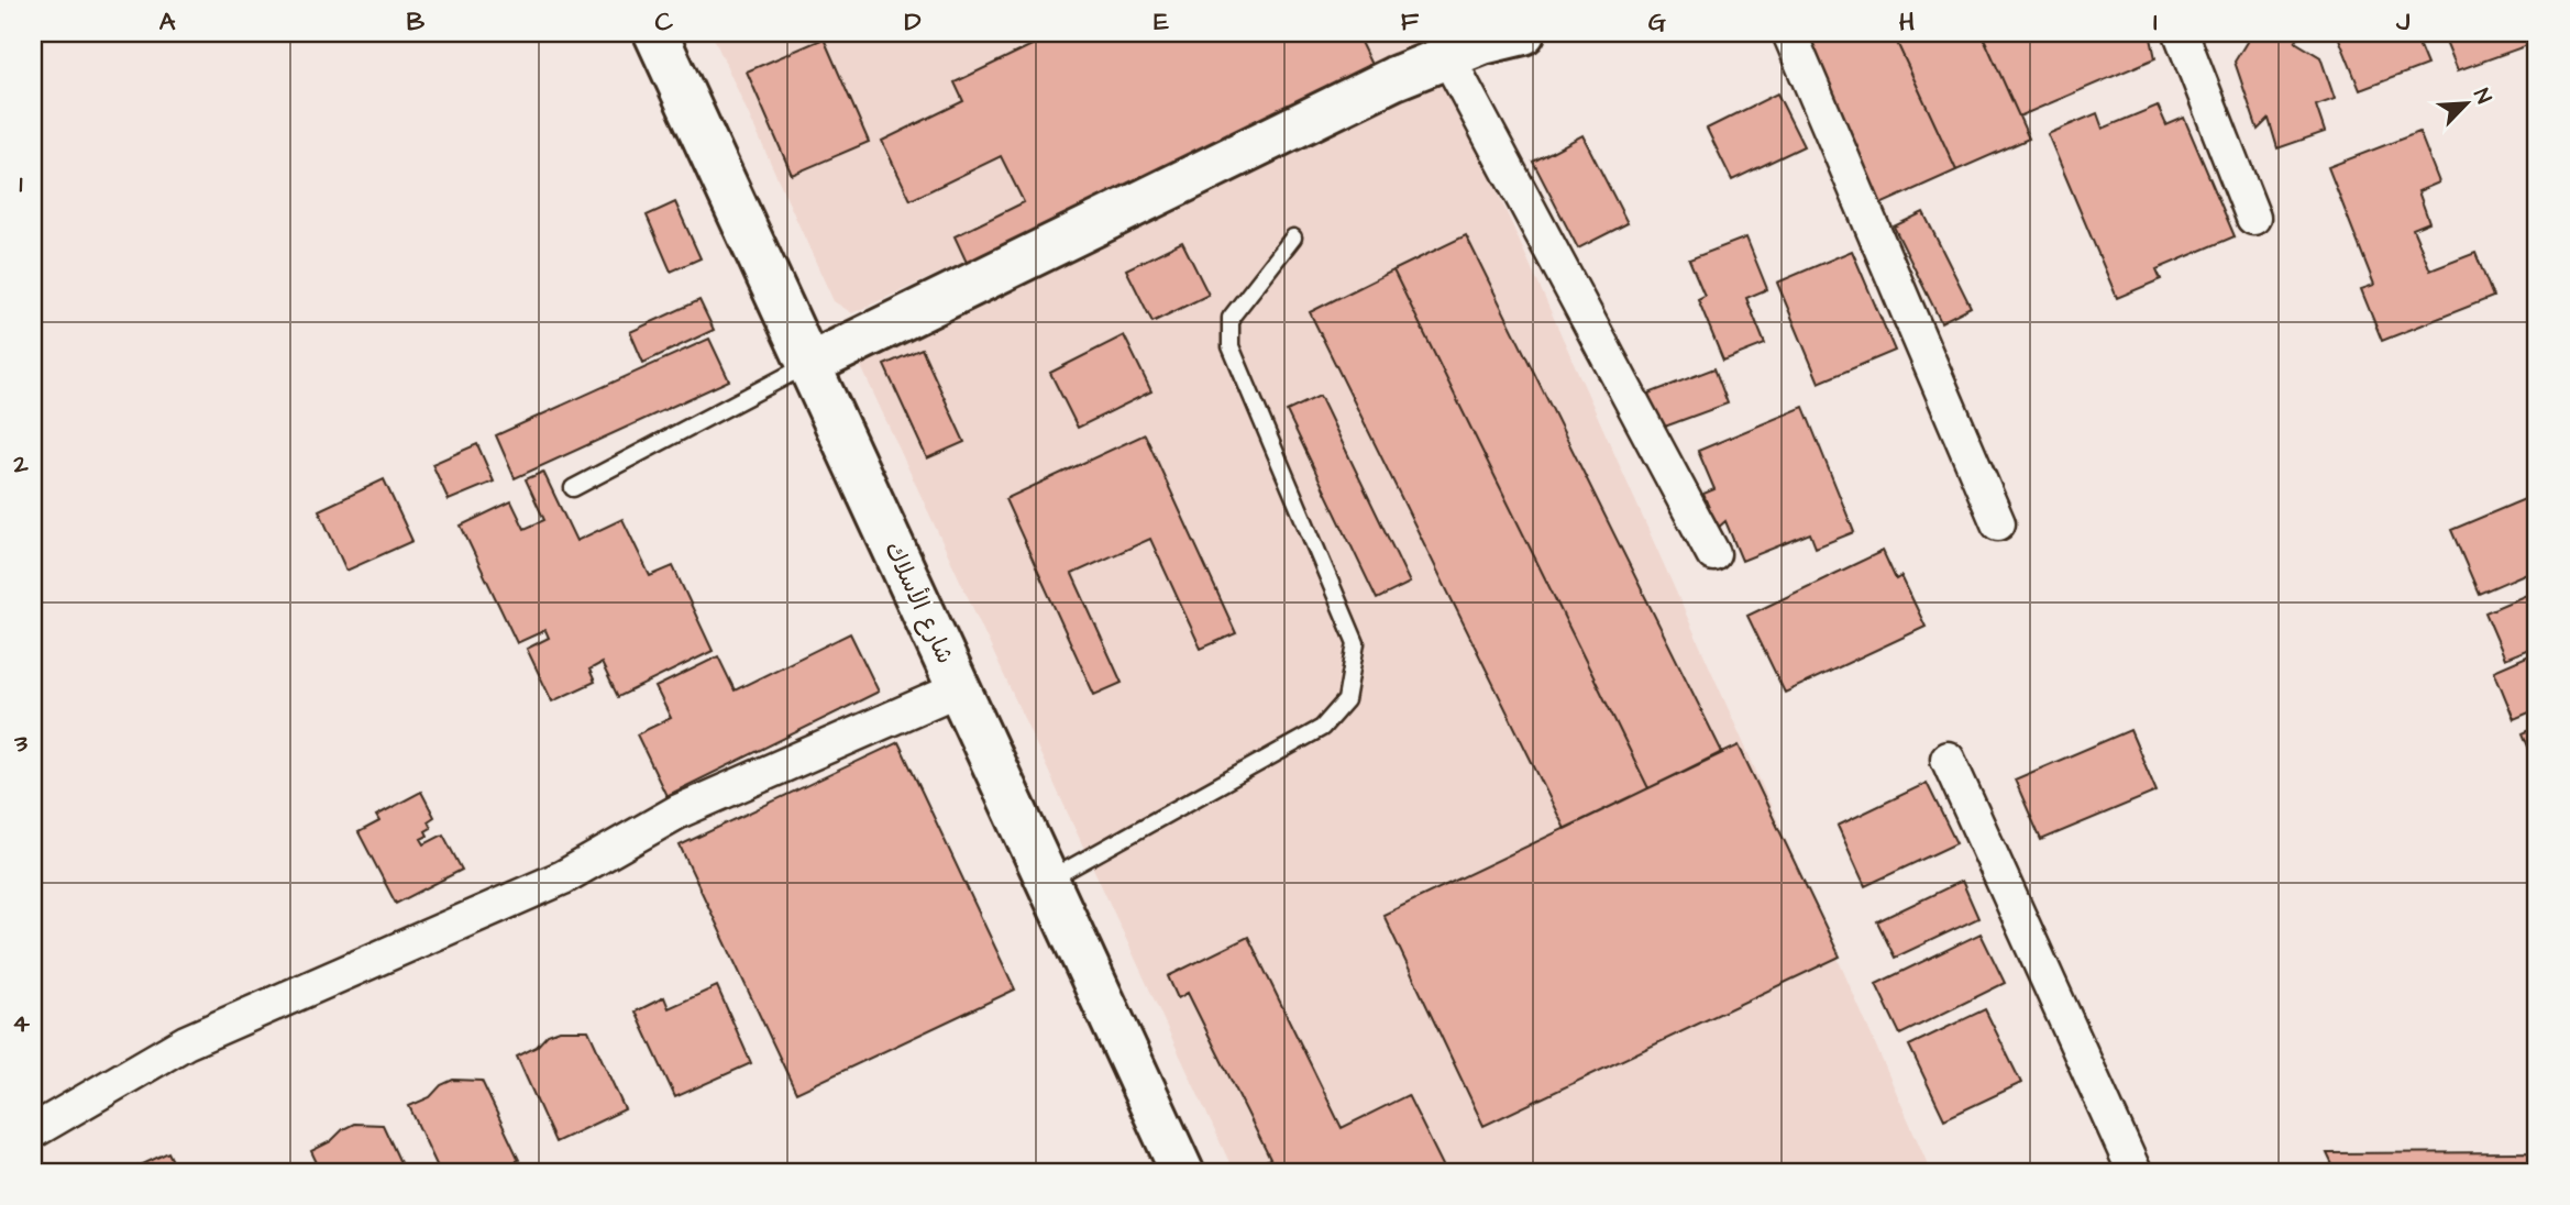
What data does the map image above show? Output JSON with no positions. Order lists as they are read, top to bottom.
{
  "streets": {
    "street": ["شارع الأسلاك"]
  },
  "north": "top right",
  "grid": {
    "columns": [
      "A",
      "B",
      "C",
      "D",
      "E",
      "F",
      "G",
      "H",
      "I",
      "J"
    ],
    "rows": [
      "1",
      "2",
      "3",
      "4"
    ]
  }
}
